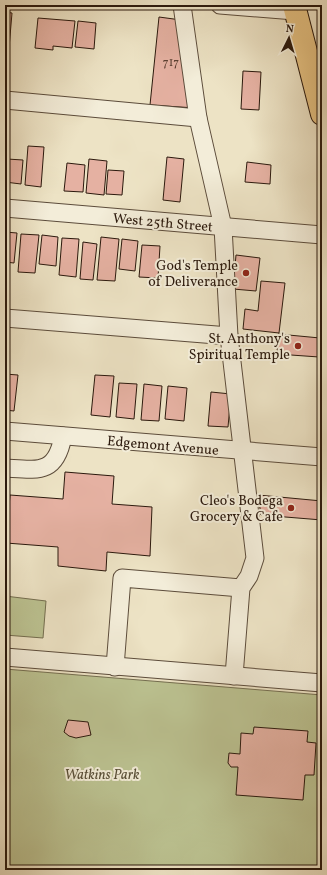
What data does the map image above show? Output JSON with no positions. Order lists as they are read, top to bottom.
{
  "streets": {
    "street": ["West 25th Street", "Edgemont Avenue"]
  },
  "parks": ["Watkins Park"],
  "places": ["God's Temple of Deliverance", "St. Anthony's Spiritual Temple", "Cleo's Bodega Grocery & Cafe"],
  "house_numbers": ["717"],
  "north": "top"
}
